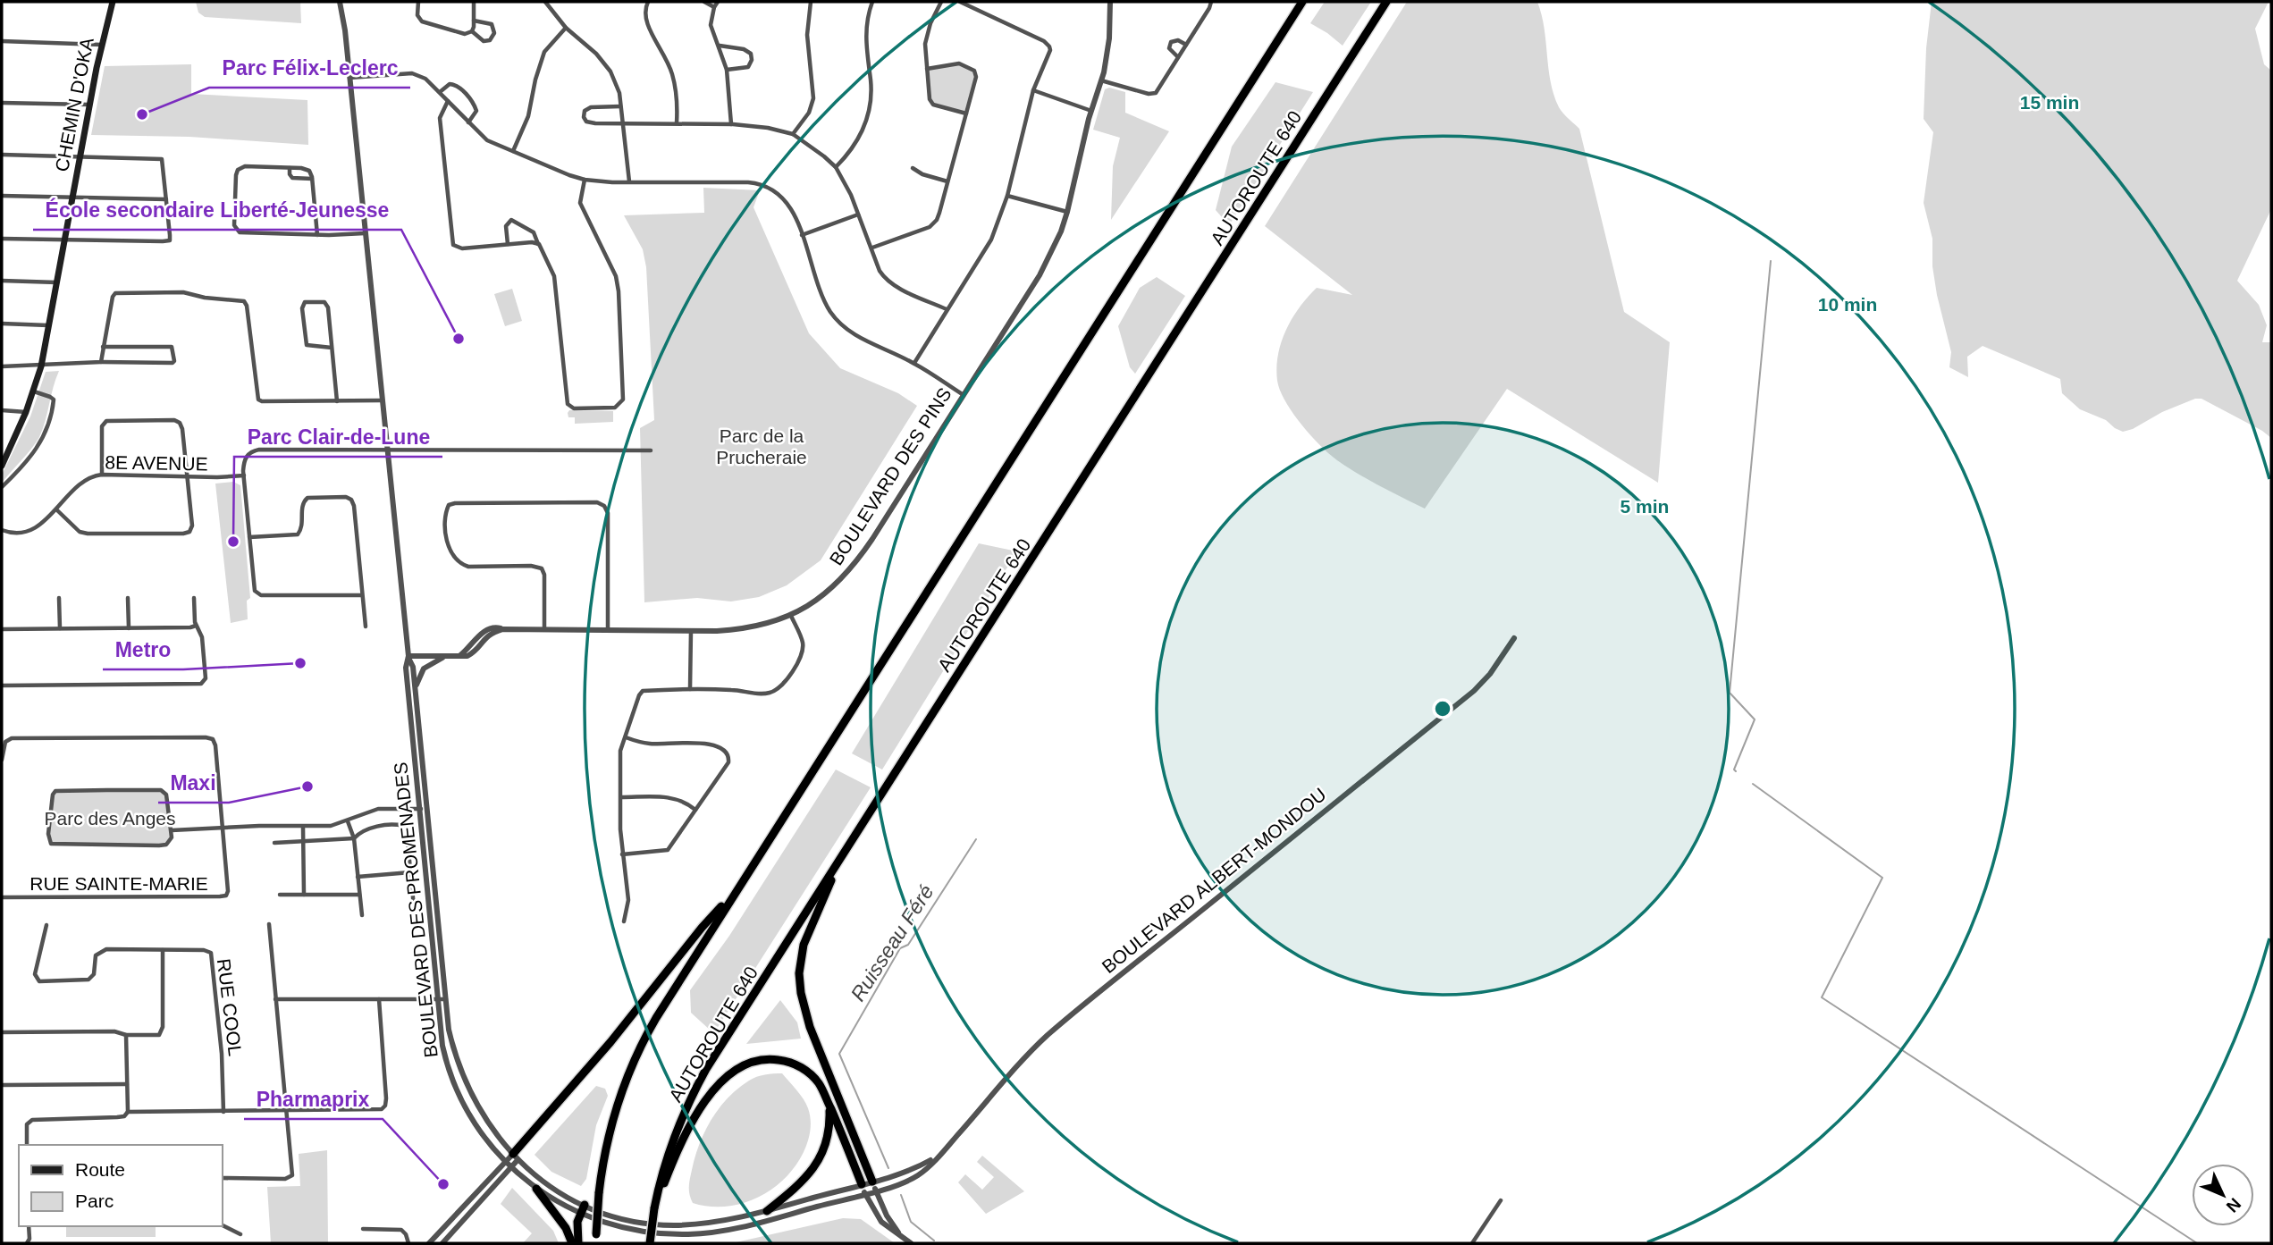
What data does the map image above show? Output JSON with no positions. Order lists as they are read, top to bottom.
{
  "streets": {
    "highway": ["AUTOROUTE 640"],
    "main road": ["CHEMIN D'OKA"],
    "street": [
      "8E AVENUE",
      "BOULEVARD DES PINS",
      "BOULEVARD ALBERT-MONDOU",
      "RUE SAINTE-MARIE",
      "BOULEVARD DES PROMENADES",
      "RUE COOL"
    ]
  },
  "crossings": [
    ["BOULEVARD ALBERT-MONDOU", "BOULEVARD DES PROMENADES"]
  ],
  "water": ["Ruisseau Féré"],
  "parks": ["Parc de la Prucheraie", "Parc des Anges"],
  "places": [
    "Parc Félix-Leclerc",
    "École secondaire Liberté-Jeunesse",
    "Parc Clair-de-Lune",
    "Metro",
    "Maxi",
    "Pharmaprix"
  ],
  "legend": ["Route", "Parc"],
  "north": "bottom right",
  "rings": ["15 min", "10 min", "5 min"]
}
